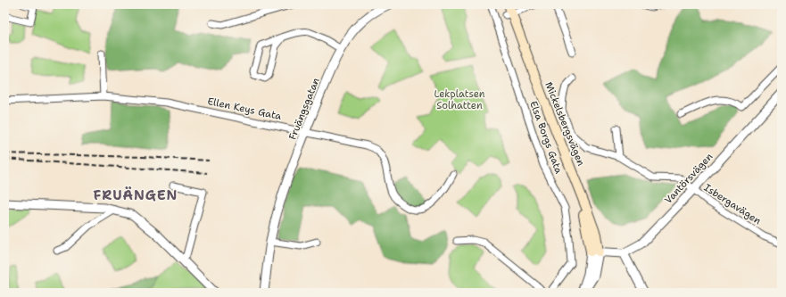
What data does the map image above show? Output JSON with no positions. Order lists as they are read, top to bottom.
{
  "streets": {
    "main road": ["Mickelsbergsvägen"],
    "street": [
      "Ellen Keys Gata",
      "Fruängsgatan",
      "Elsa Borgs Gata",
      "Vantörsvägen",
      "Isbergavägen"
    ]
  },
  "crossings": [
    ["Ellen Keys Gata", "Fruängsgatan"],
    ["Vantörsvägen", "Isbergavägen"]
  ],
  "districts": ["FRUÄNGEN"],
  "parks": ["Lekplatsen Solhatten"]
}
